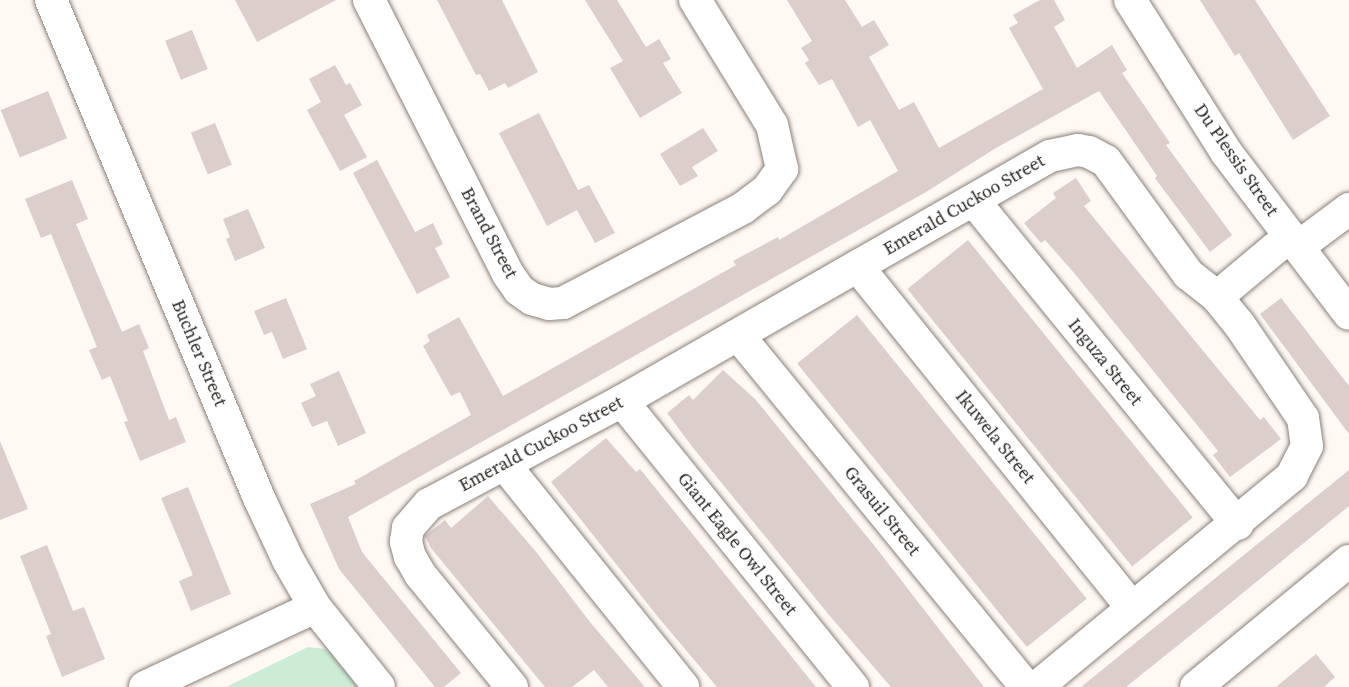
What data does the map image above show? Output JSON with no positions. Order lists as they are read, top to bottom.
{
  "streets": {
    "street": [
      "Du Plessis Street",
      "Emerald Cuckoo Street",
      "Brand Street",
      "Buchler Street",
      "Inguza Street",
      "Ikuwela Street",
      "Grasuil Street",
      "Giant Eagle Owl Street"
    ]
  },
  "crossings": [
    ["Emerald Cuckoo Street", "Inguza Street"],
    ["Emerald Cuckoo Street", "Ikuwela Street"],
    ["Emerald Cuckoo Street", "Grasuil Street"],
    ["Emerald Cuckoo Street", "Giant Eagle Owl Street"]
  ]
}
